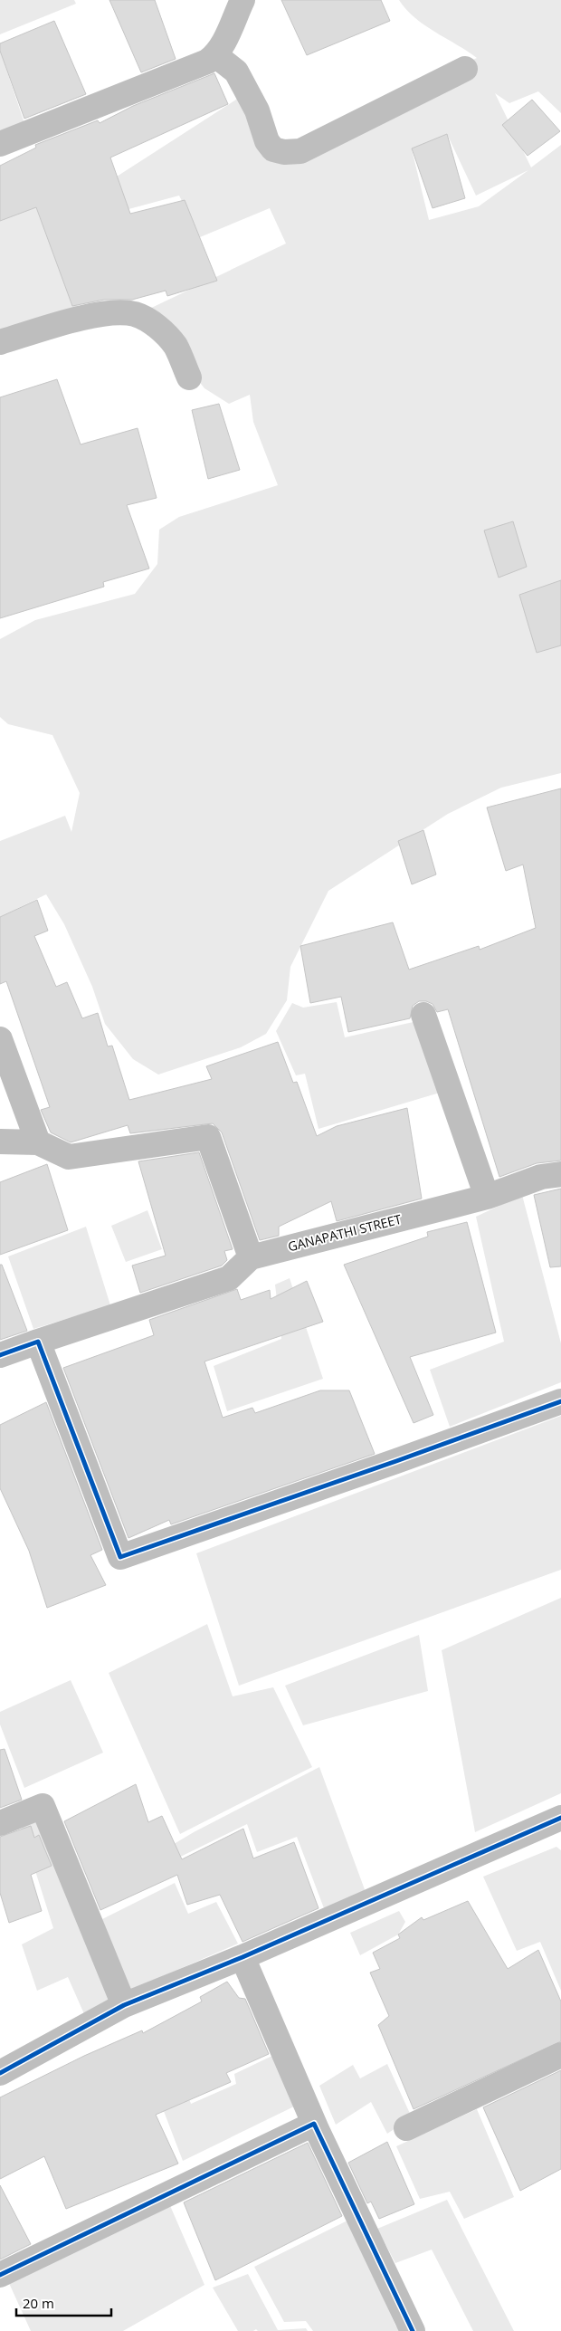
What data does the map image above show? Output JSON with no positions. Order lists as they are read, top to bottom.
{
  "streets": {
    "street": ["GANAPATHI STREET"]
  },
  "scale_bar": "20 m"
}
